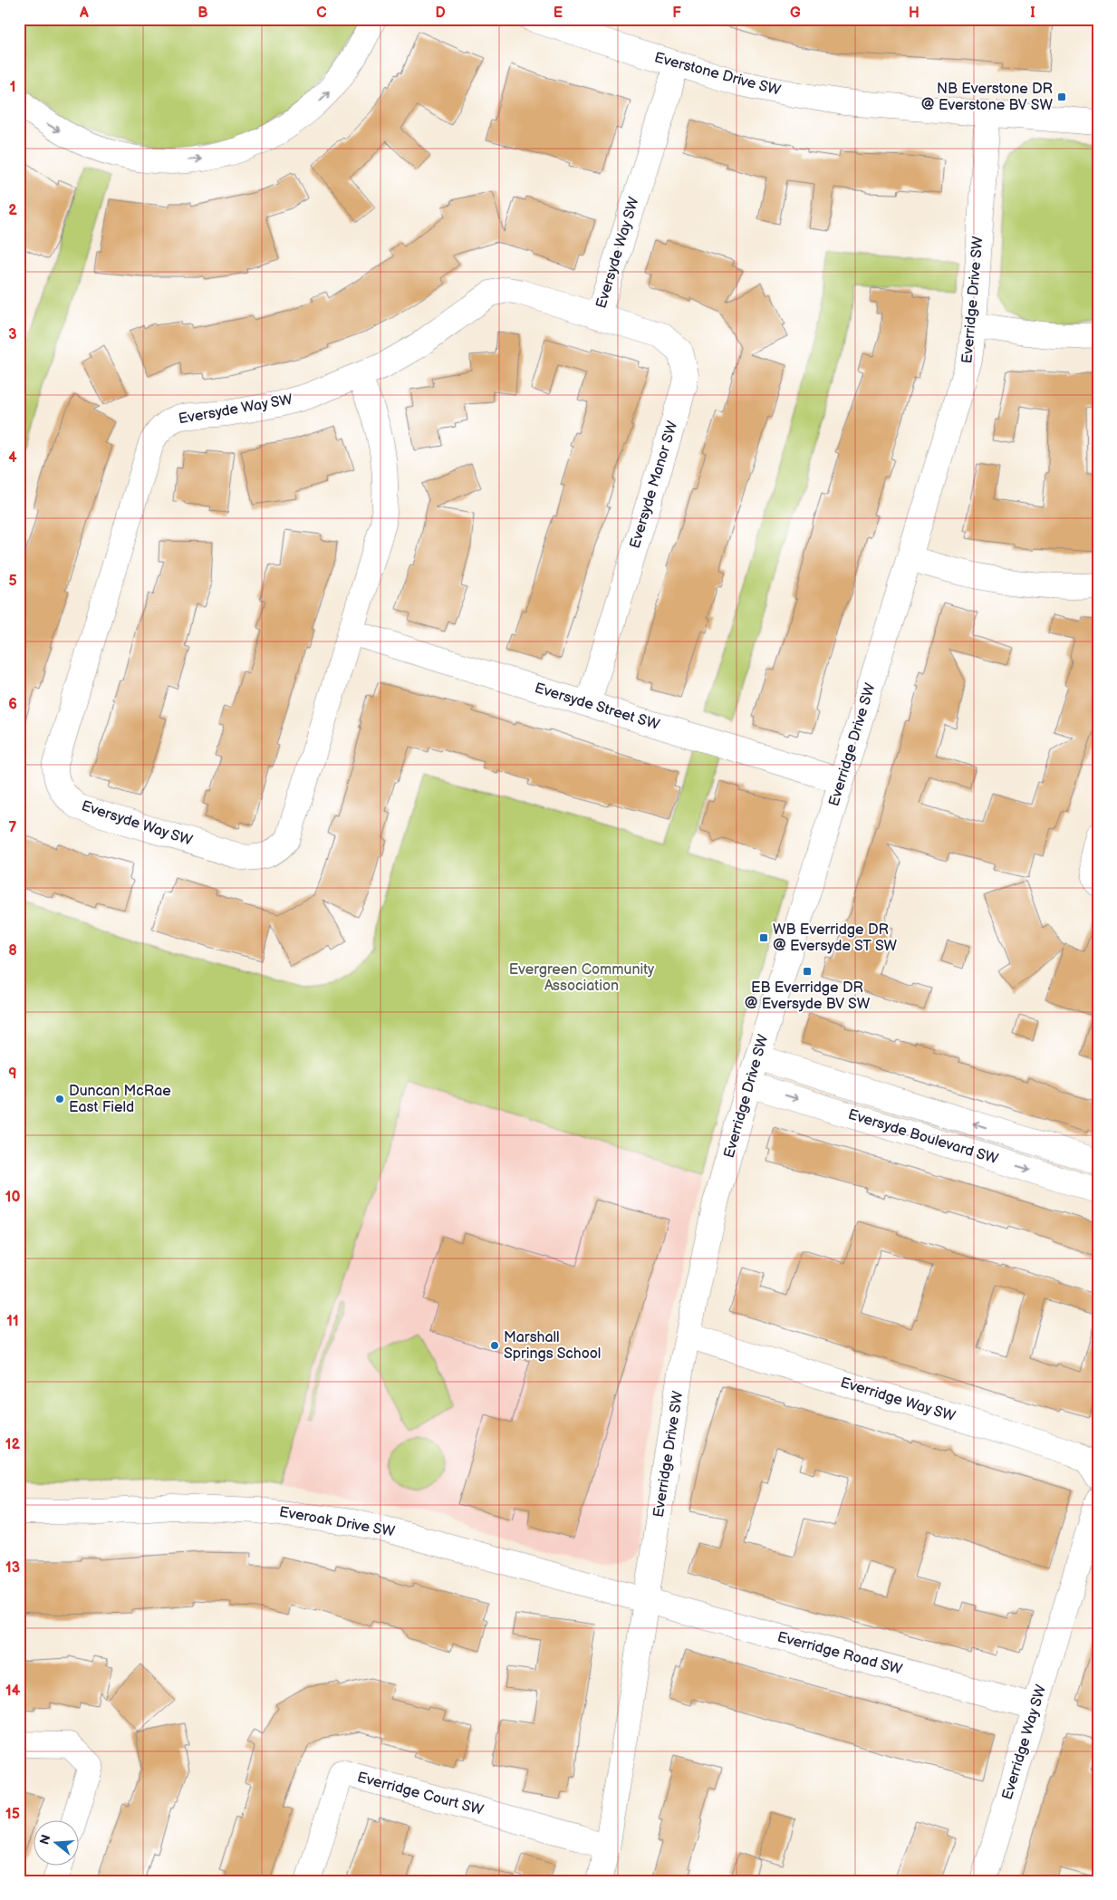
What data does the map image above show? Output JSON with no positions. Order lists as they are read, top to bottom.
{
  "streets": {
    "street": [
      "Everstone Drive SW",
      "Eversyde Way SW",
      "Everridge Drive SW",
      "Eversyde Manor SW",
      "Eversyde Street SW",
      "Eversyde Boulevard SW",
      "Everridge Way SW",
      "Everoak Drive SW",
      "Everridge Road SW",
      "Everridge Court SW"
    ]
  },
  "crossings": [
    ["Everstone Drive SW", "Eversyde Way SW"],
    ["Everstone Drive SW", "Everridge Drive SW"],
    ["Eversyde Way SW", "Eversyde Manor SW"],
    ["Eversyde Way SW", "Eversyde Street SW"],
    ["Everridge Drive SW", "Eversyde Street SW"],
    ["Everridge Drive SW", "Eversyde Boulevard SW"],
    ["Everridge Drive SW", "Everridge Way SW"],
    ["Everridge Drive SW", "Everoak Drive SW"],
    ["Everridge Drive SW", "Everridge Road SW"],
    ["Everridge Drive SW", "Everridge Court SW"],
    ["Eversyde Manor SW", "Eversyde Street SW"],
    ["Everridge Way SW", "Everridge Road SW"],
    ["Everoak Drive SW", "Everridge Road SW"]
  ],
  "parks": ["Evergreen Community Association"],
  "places": {
    "transit": ["NB Everstone DR @ Everstone BV SW", "WB Everridge DR @ Eversyde ST SW", "EB Everridge DR @ Eversyde BV SW"],
    "other": ["Duncan McRae East Field", "Marshall Springs School"]
  },
  "north": "left",
  "grid": {
    "columns": [
      "A",
      "B",
      "C",
      "D",
      "E",
      "F",
      "G",
      "H",
      "I"
    ],
    "rows": [
      "1",
      "2",
      "3",
      "4",
      "5",
      "6",
      "7",
      "8",
      "9",
      "10",
      "11",
      "12",
      "13",
      "14",
      "15"
    ]
  }
}
